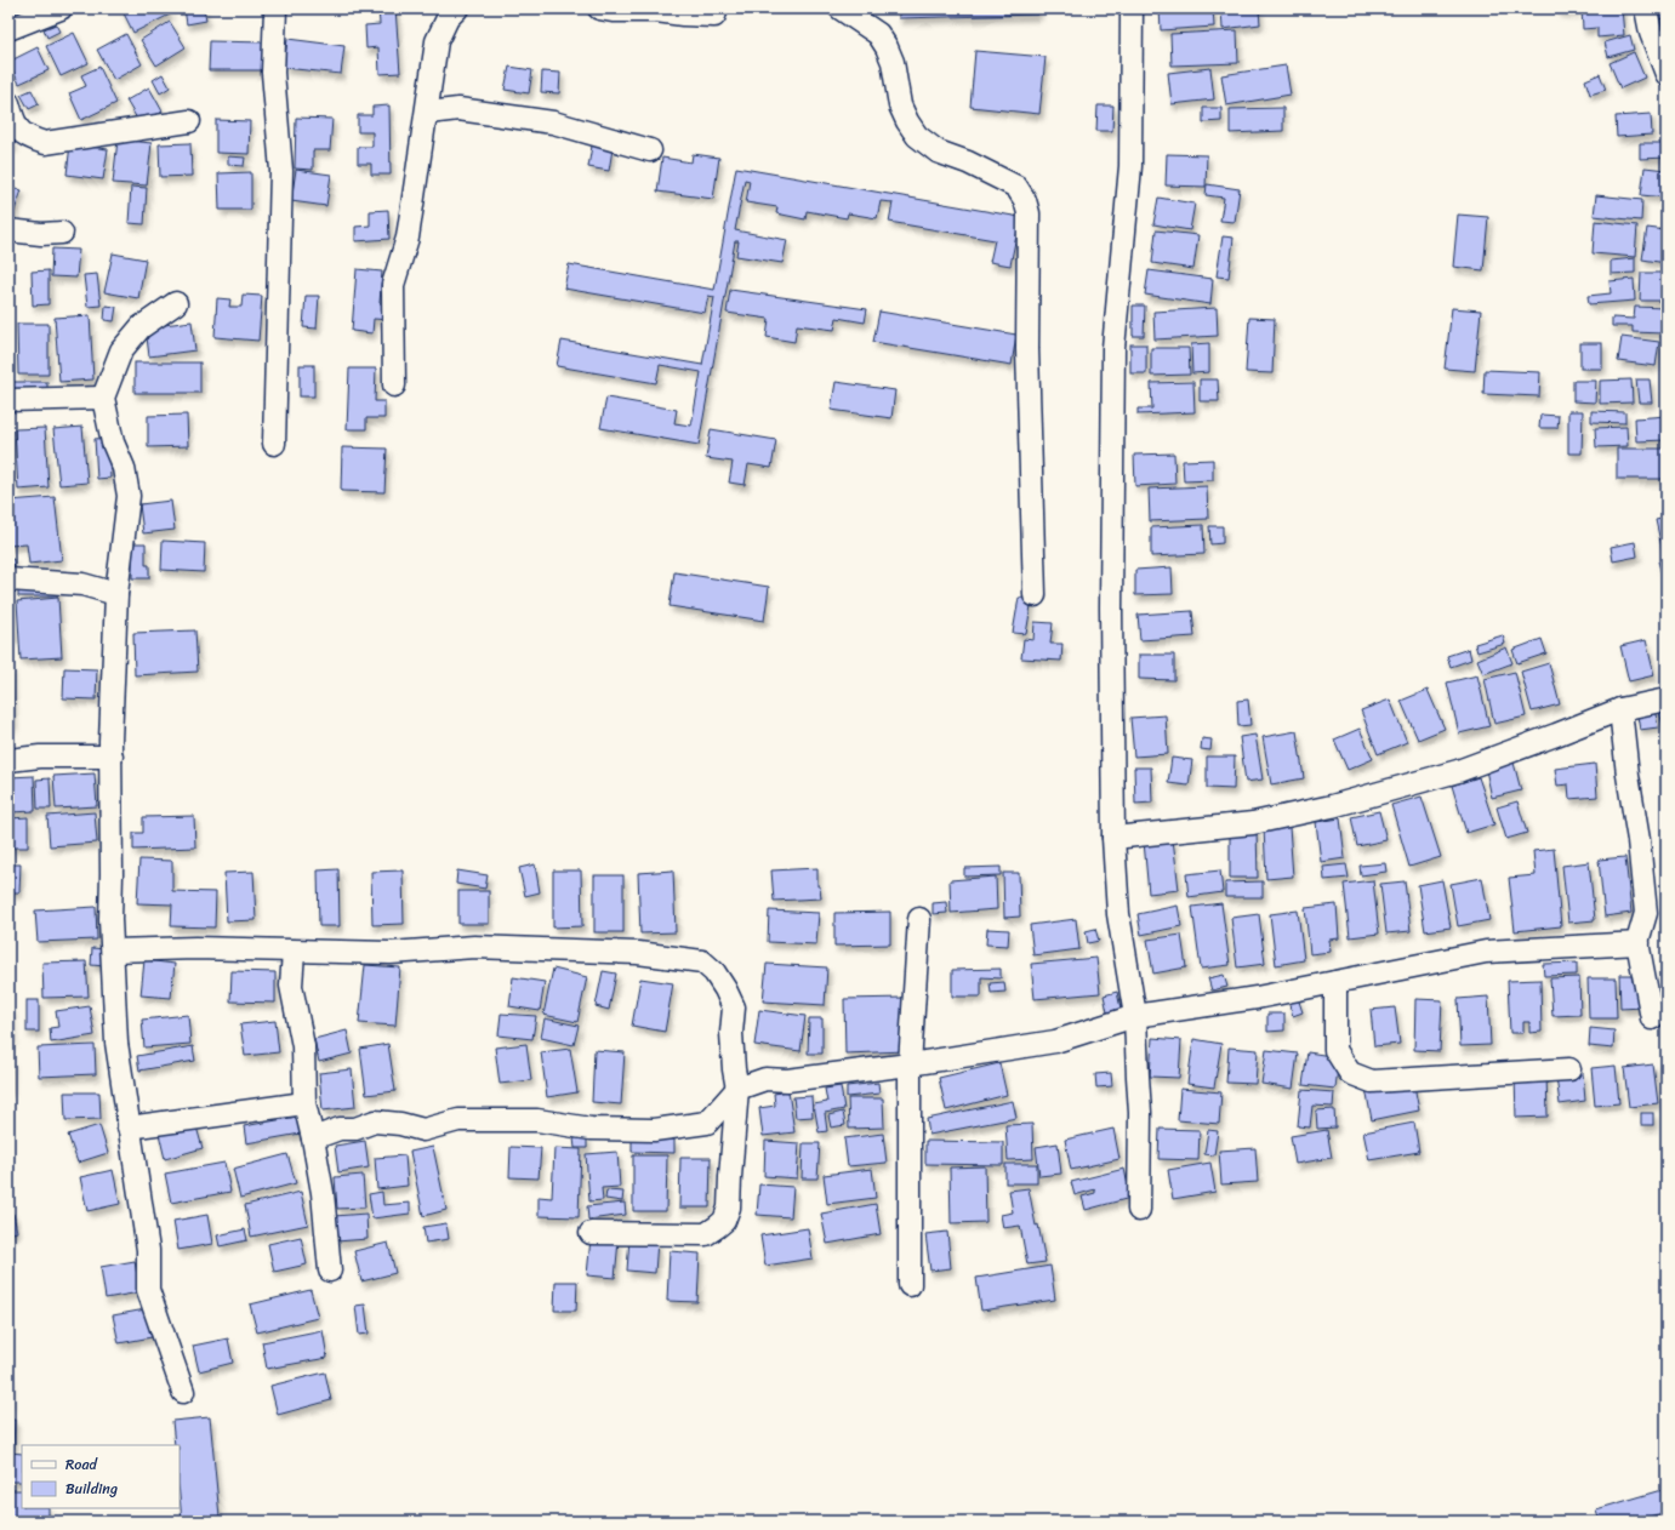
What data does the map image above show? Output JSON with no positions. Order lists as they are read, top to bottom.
{
  "legend": ["Road", "Building"]
}
